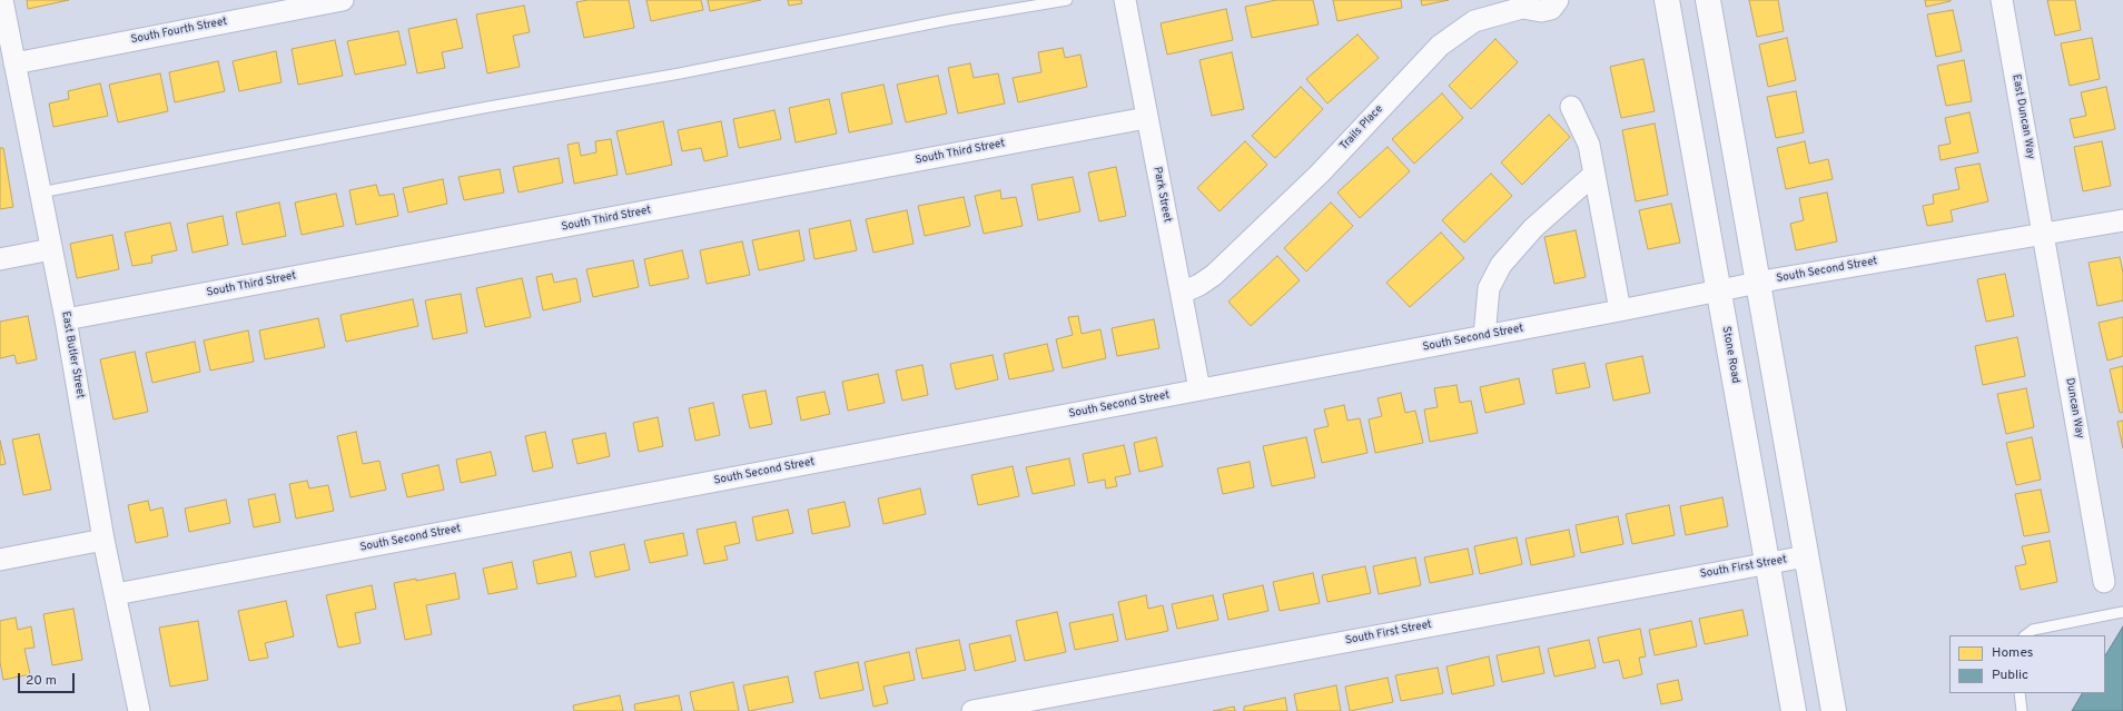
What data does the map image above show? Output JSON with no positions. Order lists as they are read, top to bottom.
{
  "streets": {
    "main road": ["Stone Road"],
    "street": [
      "South Fourth Street",
      "East Duncan Way",
      "Trails Place",
      "South Third Street",
      "Park Street",
      "South Second Street",
      "East Butler Street",
      "Duncan Way",
      "South First Street"
    ]
  },
  "crossings": [
    ["South Fourth Street", "East Butler Street"],
    ["East Duncan Way", "South Second Street"],
    ["East Duncan Way", "Duncan Way"],
    ["Trails Place", "Park Street"],
    ["South Third Street", "Park Street"],
    ["South Third Street", "East Butler Street"],
    ["Park Street", "South Second Street"],
    ["South Second Street", "East Butler Street"],
    ["South Second Street", "Stone Road"],
    ["South Second Street", "Duncan Way"],
    ["Stone Road", "South First Street"]
  ],
  "legend": ["Homes", "Public"],
  "scale_bar": "20 m"
}
